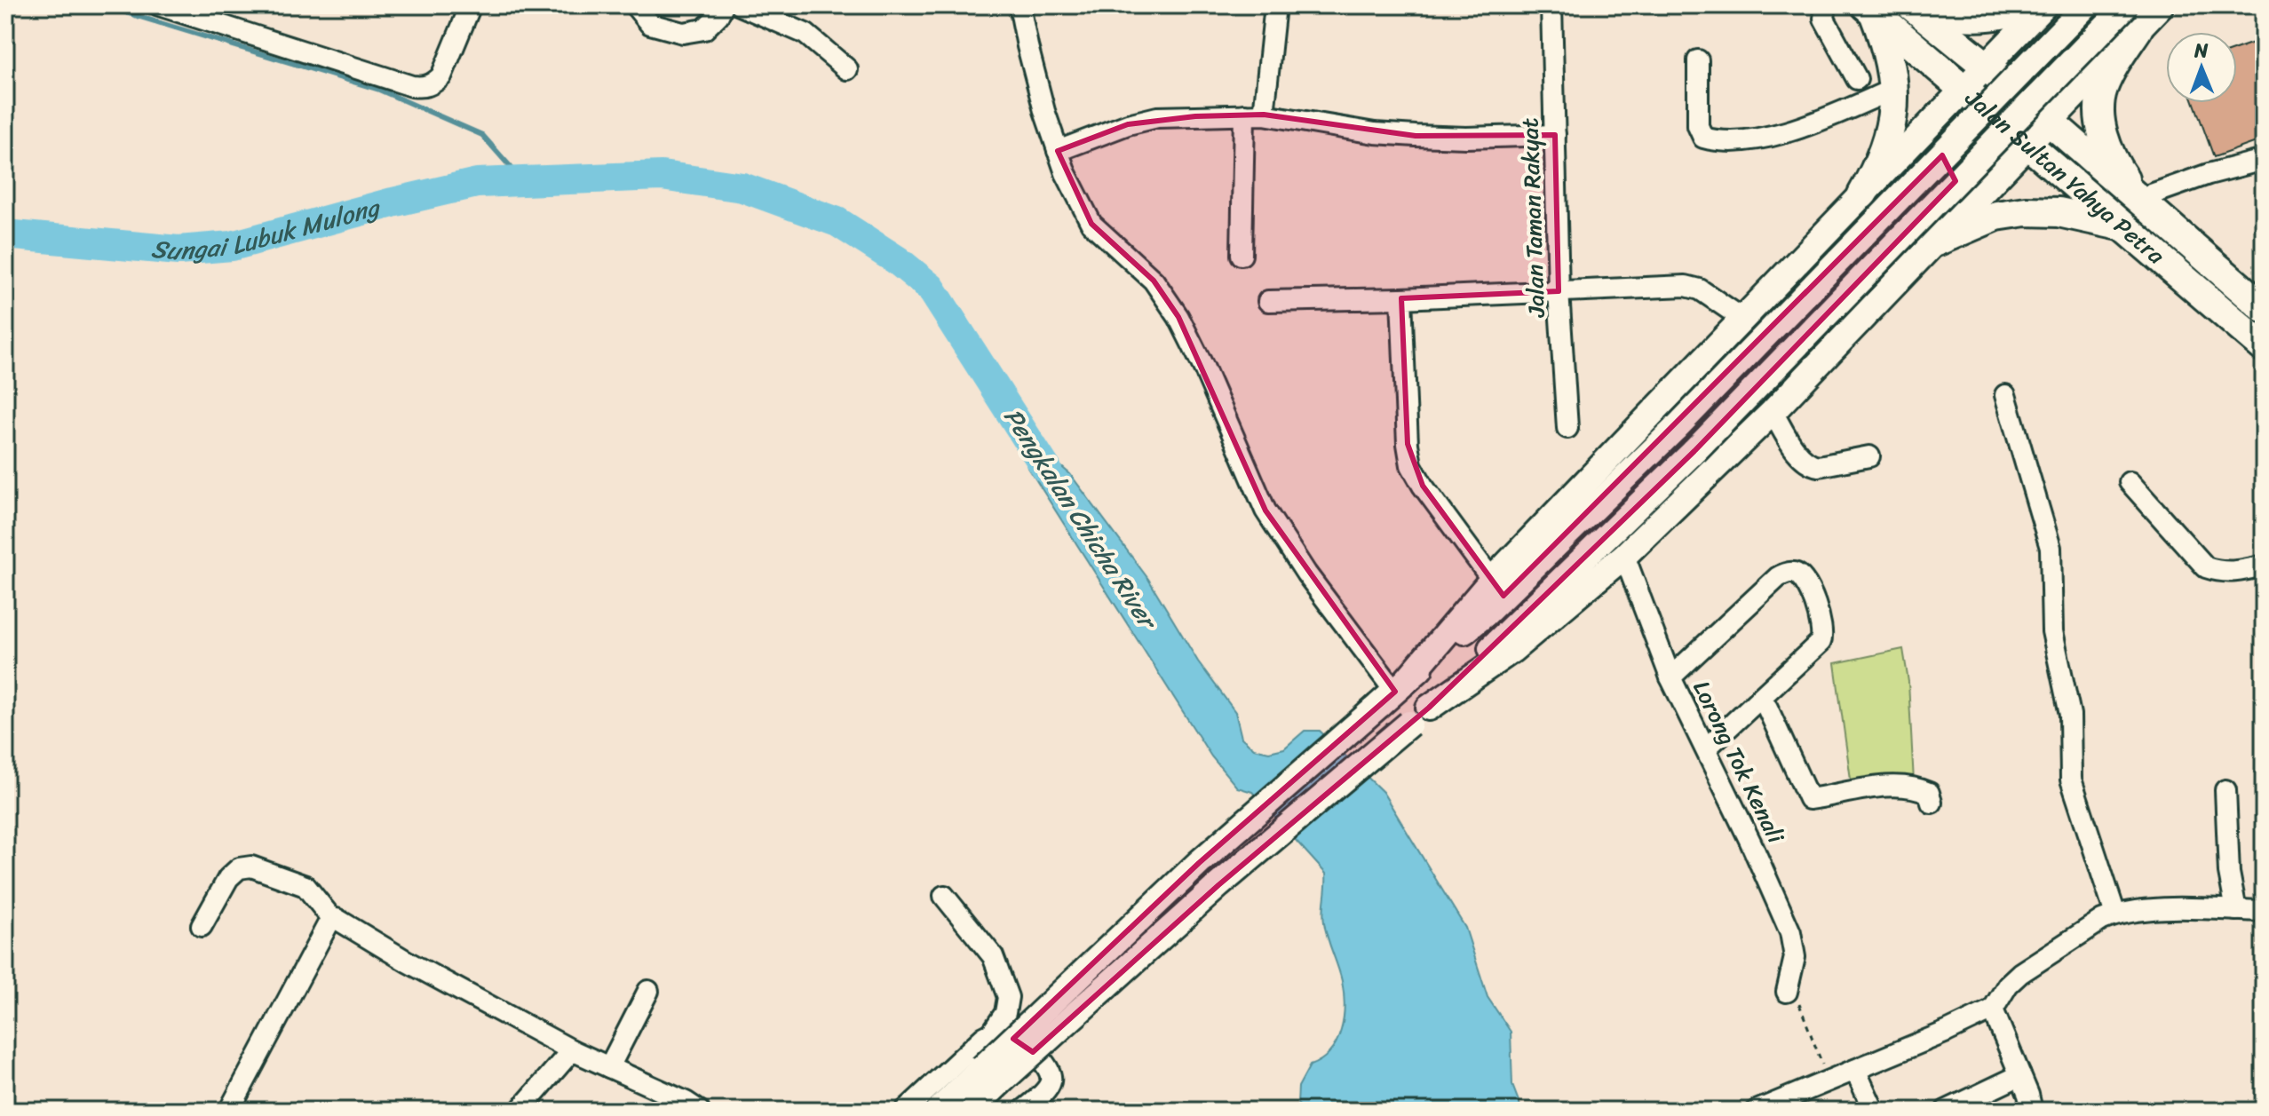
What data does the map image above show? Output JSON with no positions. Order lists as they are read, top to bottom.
{
  "streets": {
    "highway": ["Jalan Sultan Yahya Petra"],
    "street": ["Jalan Taman Rakyat", "Lorong Tok Kenali"]
  },
  "water": ["Sungai Lubuk Mulong", "Pengkalan Chicha River"],
  "north": "top"
}
